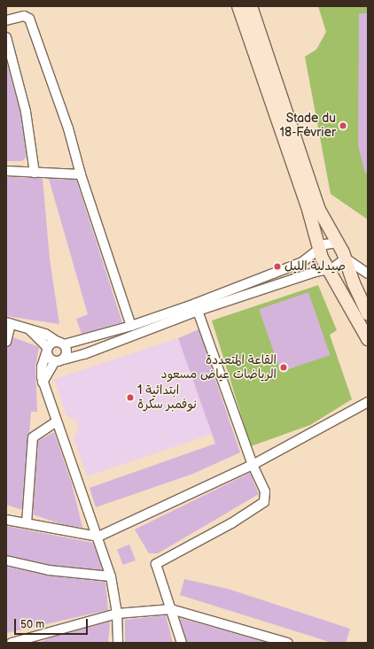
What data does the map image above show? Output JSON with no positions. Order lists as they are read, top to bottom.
{
  "places": [
    "Stade du 18-Février",
    "صيدلية الليل",
    "القاعة المتعددة الرياضات عياض مسعود",
    "ابتدائية 1 نوفمبر سكرة"
  ],
  "scale_bar": "50 m"
}
